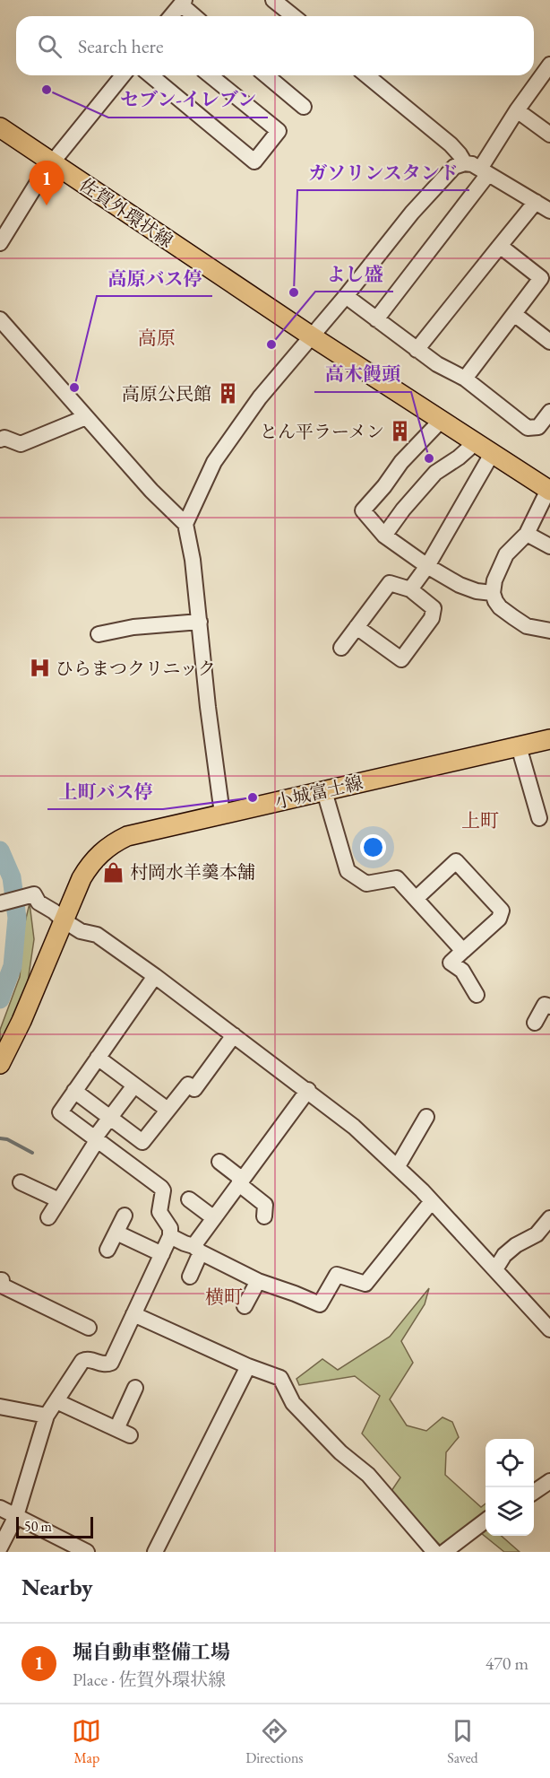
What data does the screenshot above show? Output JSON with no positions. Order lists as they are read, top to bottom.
{
  "streets": {
    "main road": ["佐賀外環状線", "小城富士線"]
  },
  "districts": ["高原", "上町", "横町"],
  "places": {
    "other": [
      "セブン-イレブン",
      "ガソリンスタンド",
      "よし盛",
      "高原バス停",
      "高木饅頭",
      "上町バス停"
    ],
    "building": ["高原公民館", "とん平ラーメン"],
    "hospital": ["ひらまつクリニック"],
    "shop": ["村岡水羊羹本舗"]
  },
  "scale_bar": "50 m",
  "page": {
    "search": "Search here",
    "pins": "1",
    "scale": "50 m",
    "heading": "Nearby",
    "list": [
      {
        "mark": "1",
        "name": "堀自動車整備工場",
        "note": "Place · 佐賀外環状線",
        "value": "470 m"
      }
    ],
    "nav": ["Map", "Directions", "Saved"]
  }
}
